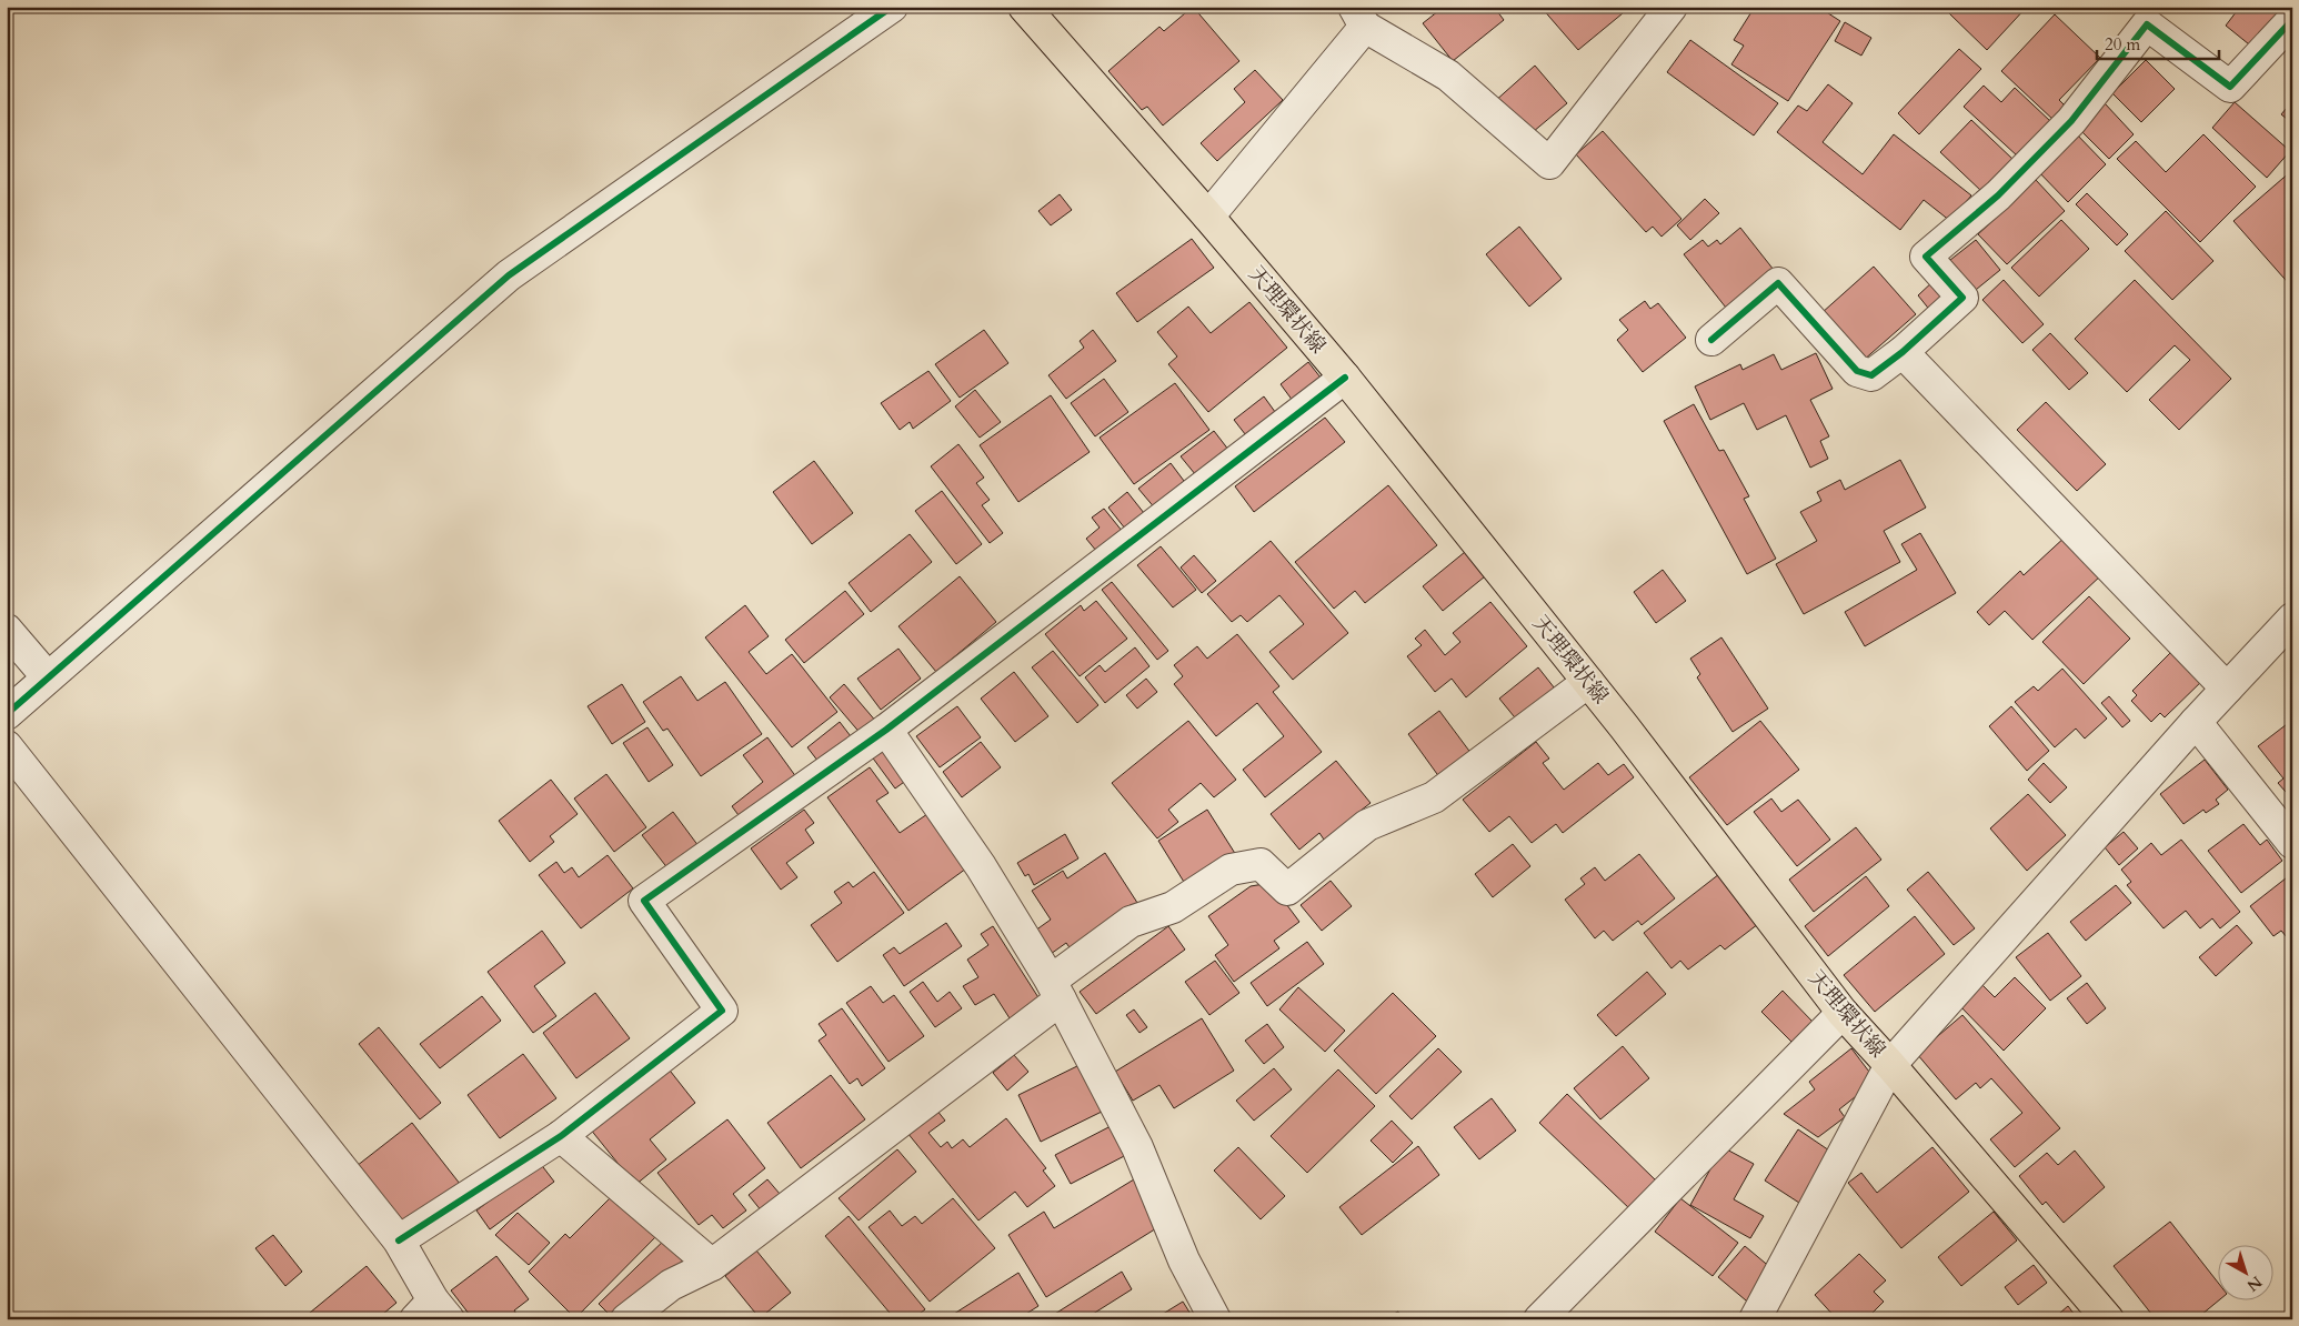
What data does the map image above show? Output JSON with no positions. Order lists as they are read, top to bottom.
{
  "streets": {
    "main road": ["天理環状線"]
  },
  "scale_bar": "20 m",
  "north": "bottom right"
}
